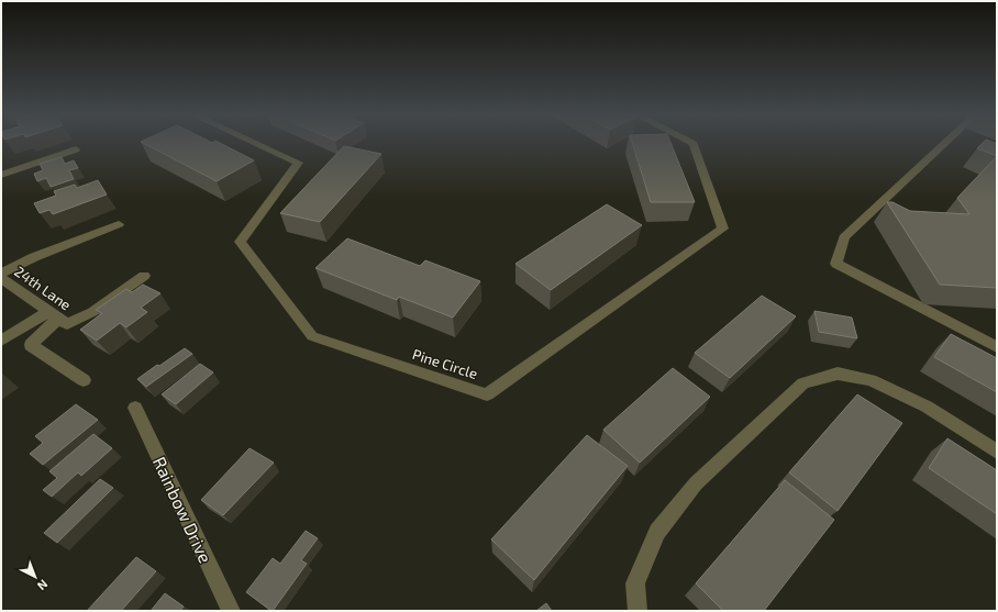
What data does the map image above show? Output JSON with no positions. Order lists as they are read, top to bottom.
{
  "streets": {
    "street": ["24th Lane", "Pine Circle", "Rainbow Drive"]
  },
  "north": "bottom right"
}
